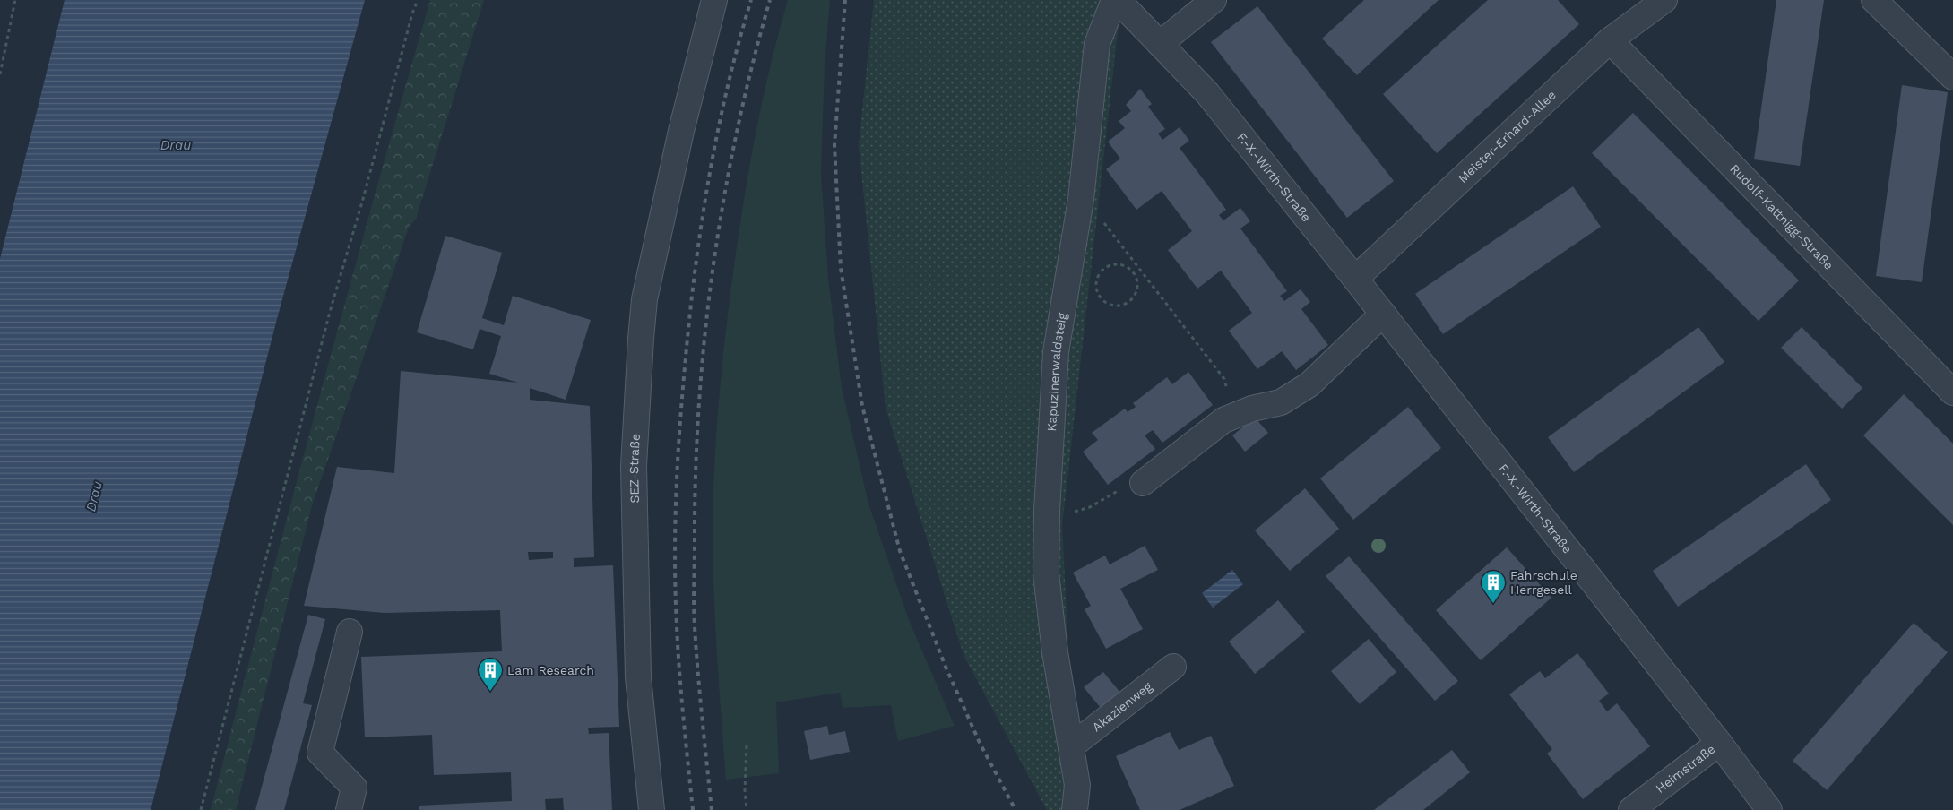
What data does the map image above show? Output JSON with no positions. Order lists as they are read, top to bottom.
{
  "streets": {
    "street": [
      "Meister-Erhard-Allee",
      "F.-X.-Wirth-Straße",
      "Rudolf-Kattnigg-Straße",
      "Kapuzinerwaldsteig",
      "SEZ-Straße",
      "Akazienweg",
      "Heimstraße"
    ]
  },
  "crossings": [
    ["Meister-Erhard-Allee", "F.-X.-Wirth-Straße"],
    ["Meister-Erhard-Allee", "Rudolf-Kattnigg-Straße"],
    ["F.-X.-Wirth-Straße", "Heimstraße"],
    ["Kapuzinerwaldsteig", "Akazienweg"]
  ],
  "water": ["Drau"],
  "places": {
    "building": ["Fahrschule Herrgesell", "Lam Research"]
  }
}
